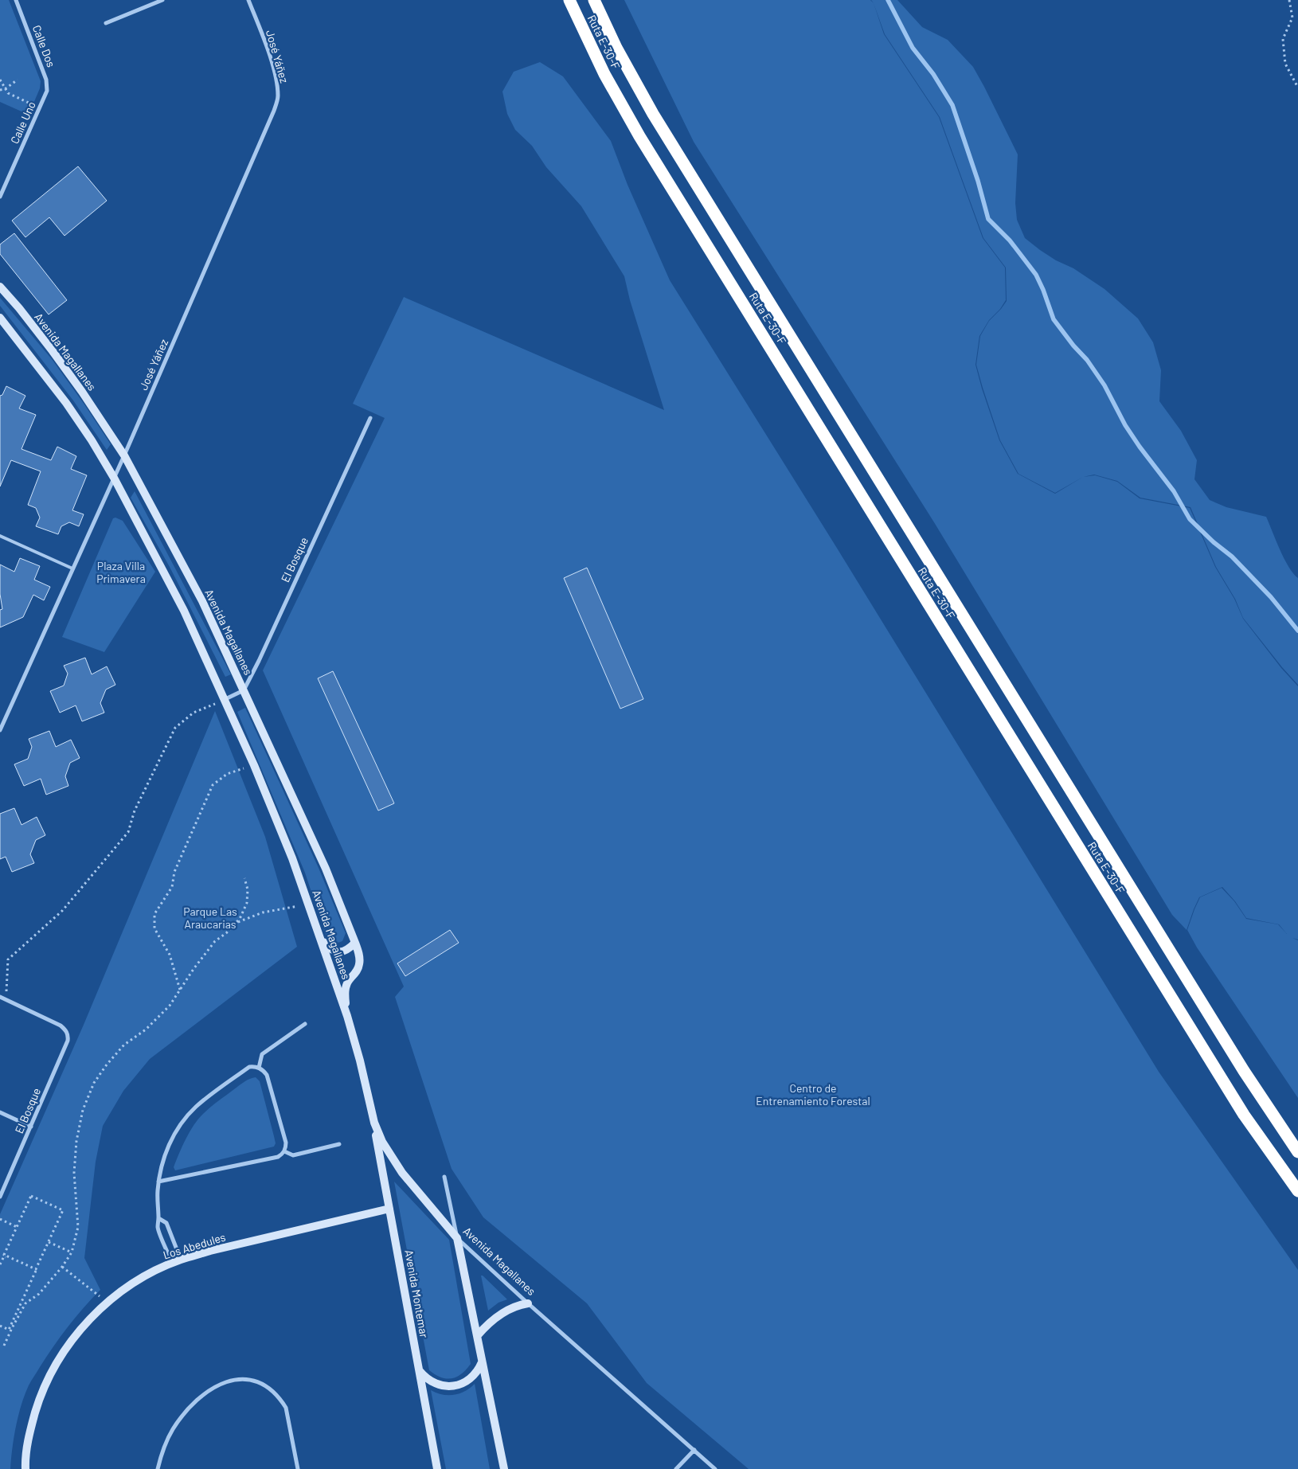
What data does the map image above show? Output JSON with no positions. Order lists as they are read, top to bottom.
{
  "streets": {
    "highway": ["Ruta E-30-F"],
    "main road": ["Avenida Magallanes", "Los Abedules", "Avenida Montemar"],
    "street": [
      "Calle Dos",
      "José Yáñez",
      "Calle Uno",
      "El Bosque"
    ]
  },
  "crossings": [
    ["Calle Dos", "Calle Uno"],
    ["José Yáñez", "Avenida Magallanes"],
    ["Avenida Magallanes", "El Bosque"],
    ["Avenida Magallanes", "Avenida Montemar"],
    ["Los Abedules", "Avenida Montemar"]
  ],
  "parks": ["Plaza Villa Primavera", "Parque Las Araucarias", "Centro de Entrenamiento Forestal"]
}
